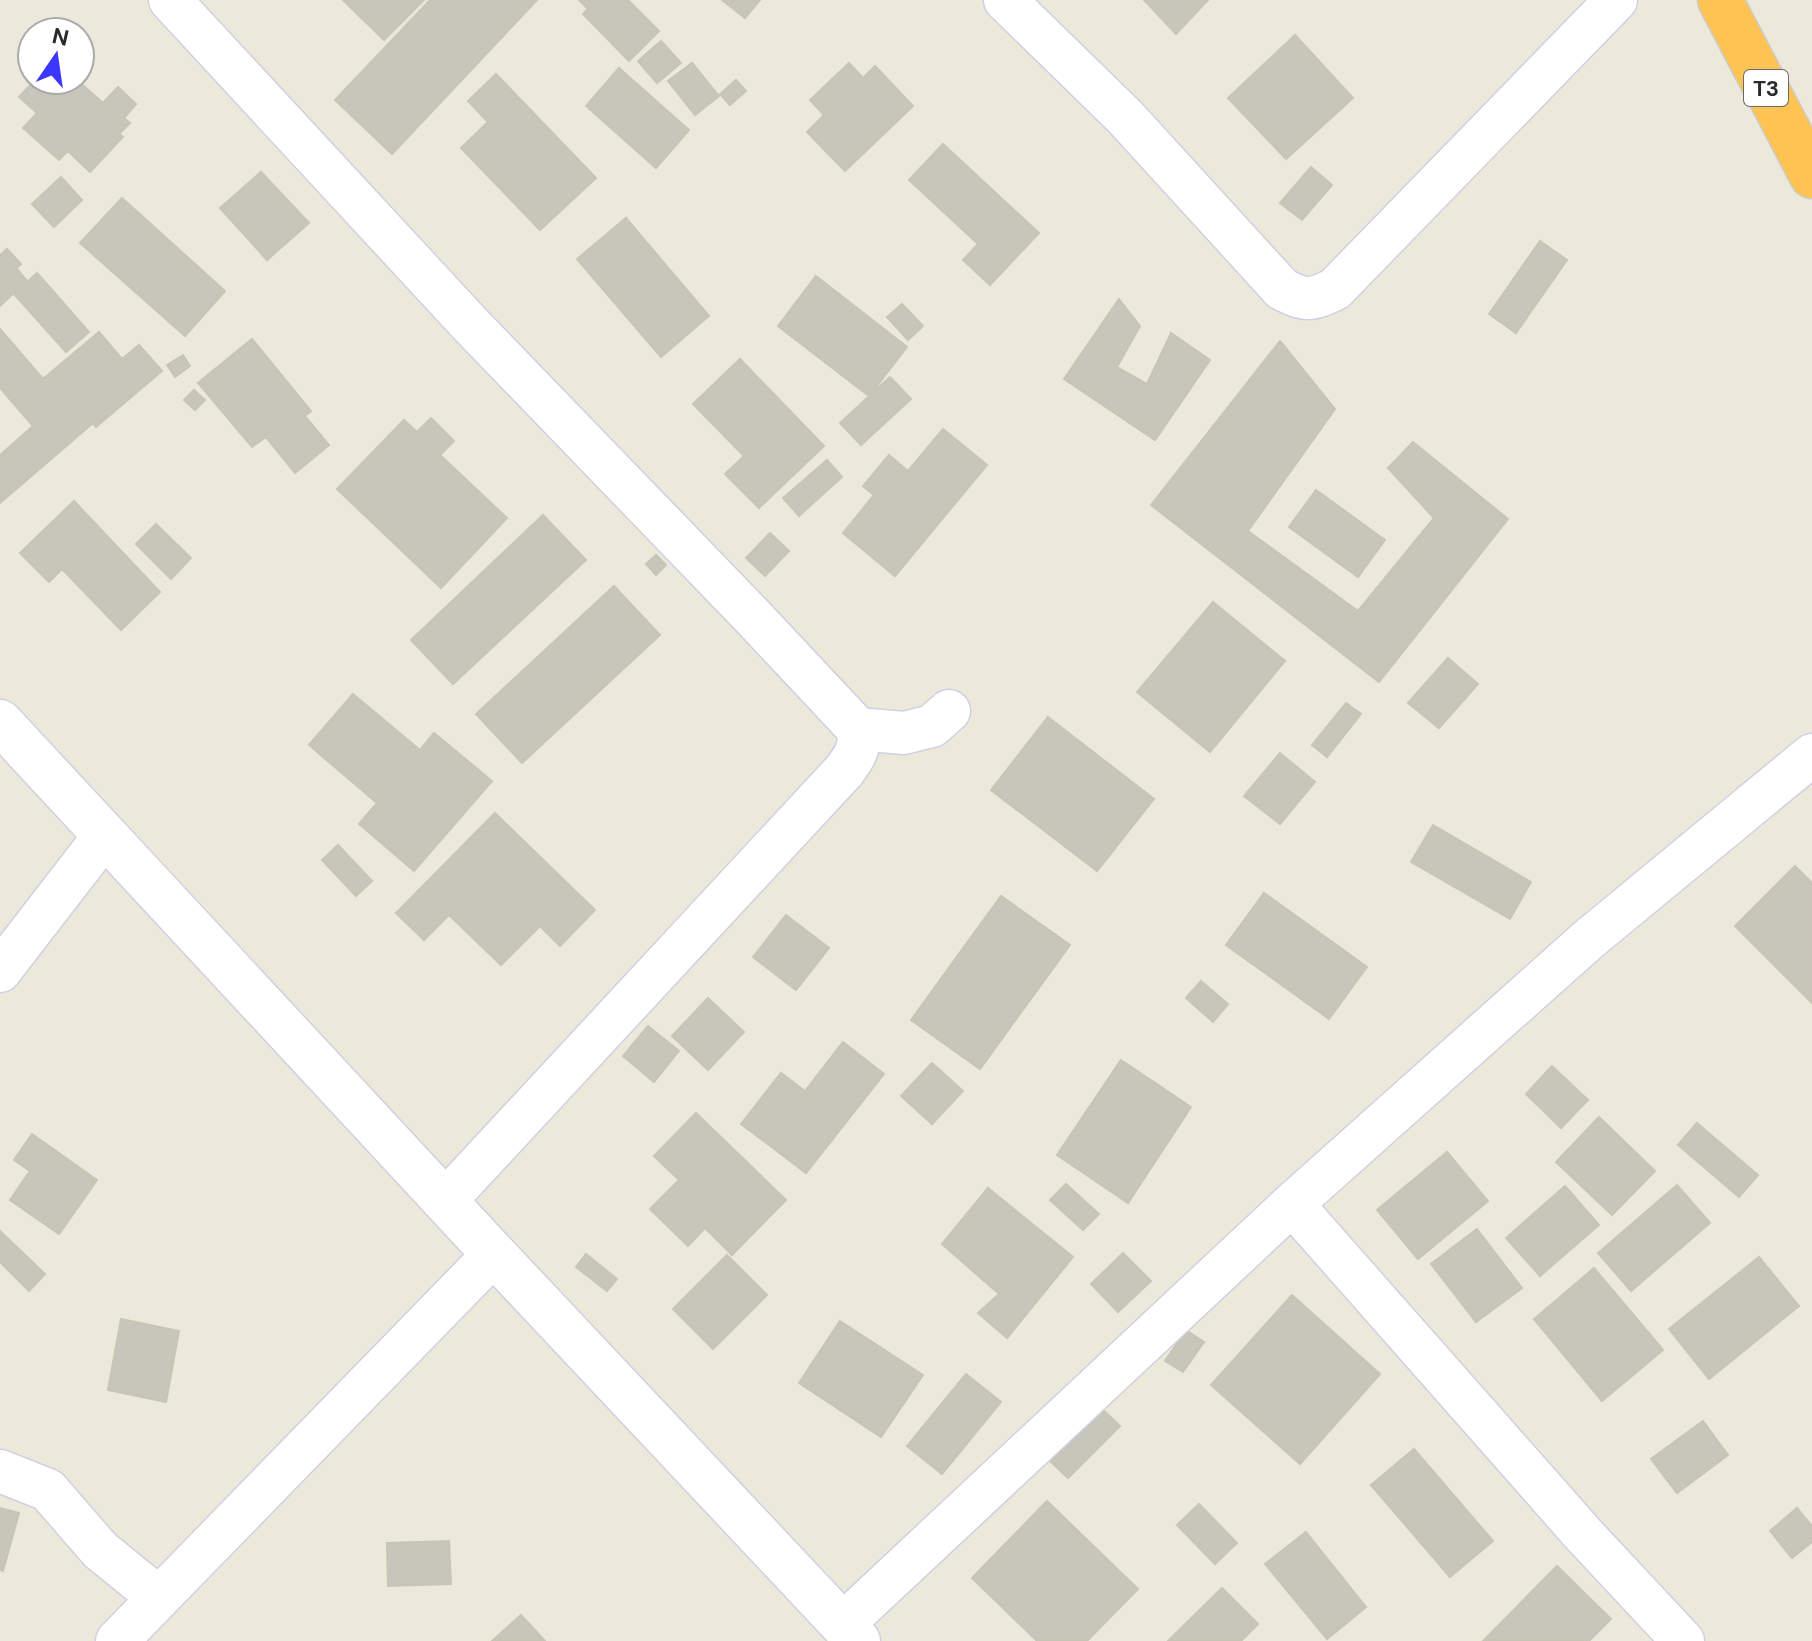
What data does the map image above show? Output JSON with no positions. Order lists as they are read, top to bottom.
{
  "streets": {
    "highway": ["T3"]
  },
  "north": "top"
}
